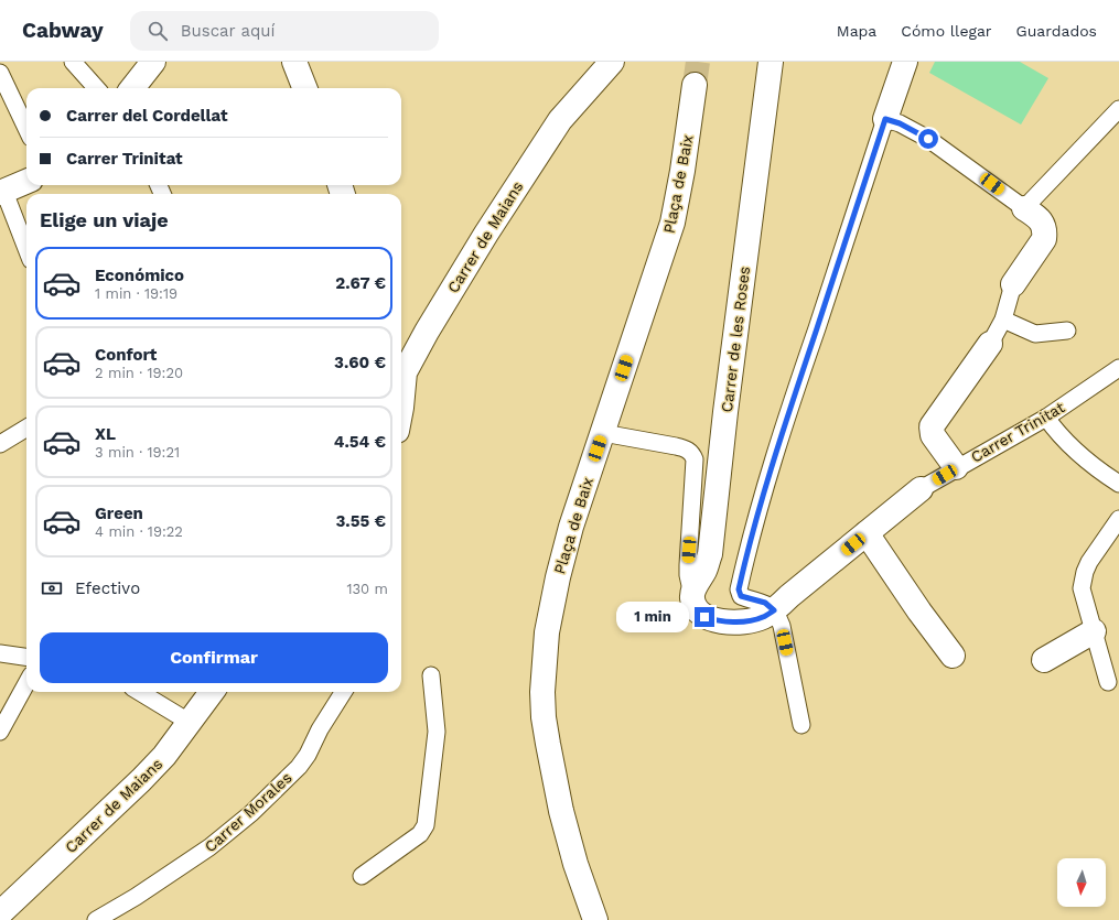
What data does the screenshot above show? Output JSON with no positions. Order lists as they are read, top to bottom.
{
  "streets": {
    "street": [
      "Plaça de Baix",
      "Carrer de Maians",
      "Carrer de les Roses",
      "Carrer Trinitat"
    ],
    "lane": ["Carrer Morales"]
  },
  "crossings": [
    ["Carrer de les Roses", "Carrer Trinitat"]
  ],
  "north": "bottom",
  "page": {
    "header": "Cabway",
    "search": "Buscar aquí",
    "nav": ["Mapa", "Cómo llegar", "Guardados"],
    "banner": ["Carrer del Cordellat", "Carrer Trinitat"],
    "heading": "Elige un viaje",
    "list": [
      {
        "name": "Económico",
        "note": "1 min · 19:19",
        "value": "2.67 €"
      },
      {
        "name": "Confort",
        "note": "2 min · 19:20",
        "value": "3.60 €"
      },
      {
        "name": "XL",
        "note": "3 min · 19:21",
        "value": "4.54 €"
      },
      {
        "name": "Green",
        "note": "4 min · 19:22",
        "value": "3.55 €"
      }
    ],
    "pay": ["Efectivo", "130 m"],
    "bubble": "1 min",
    "buttons": "Confirmar"
  }
}
